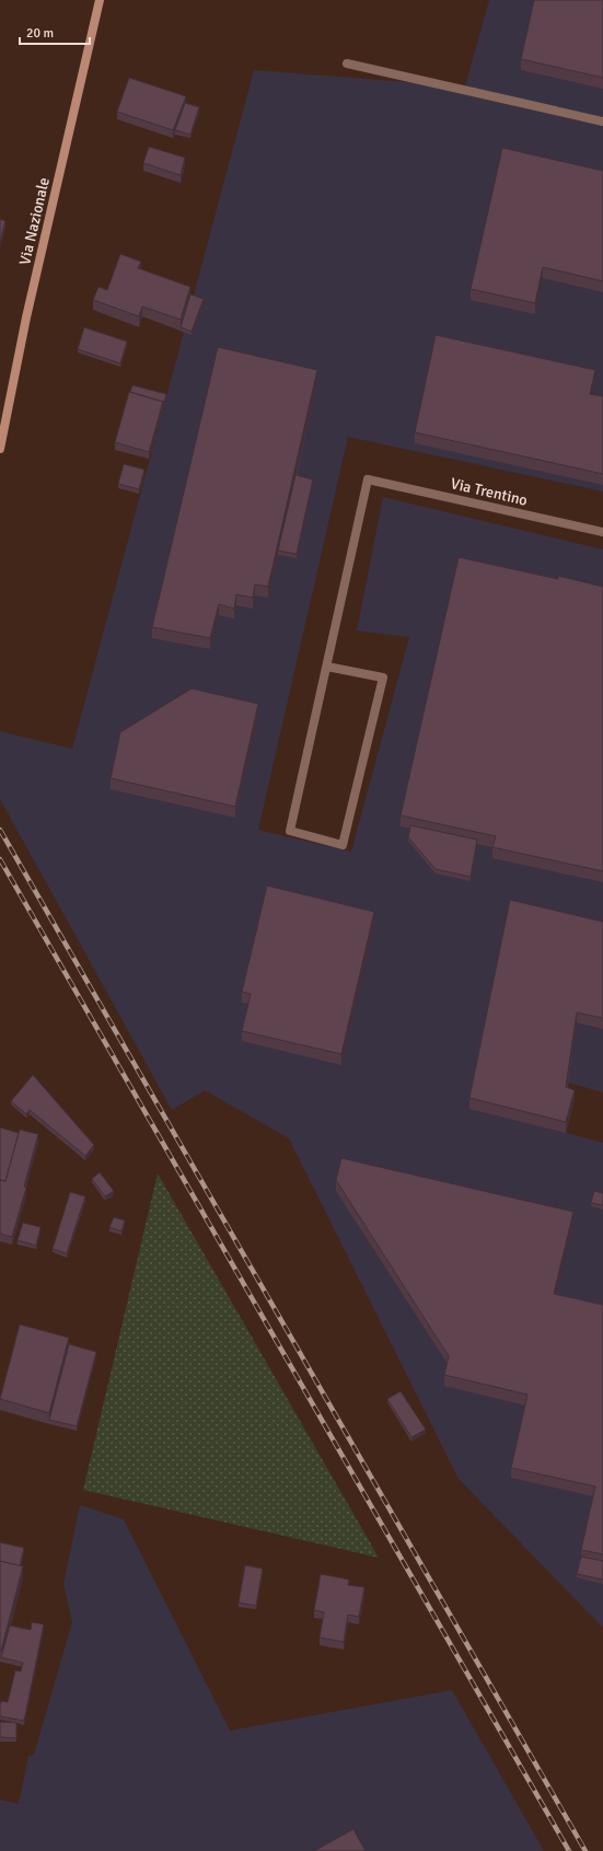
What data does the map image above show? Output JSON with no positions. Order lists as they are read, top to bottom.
{
  "streets": {
    "street": ["Via Nazionale", "Via Trentino"]
  },
  "scale_bar": "20 m"
}
